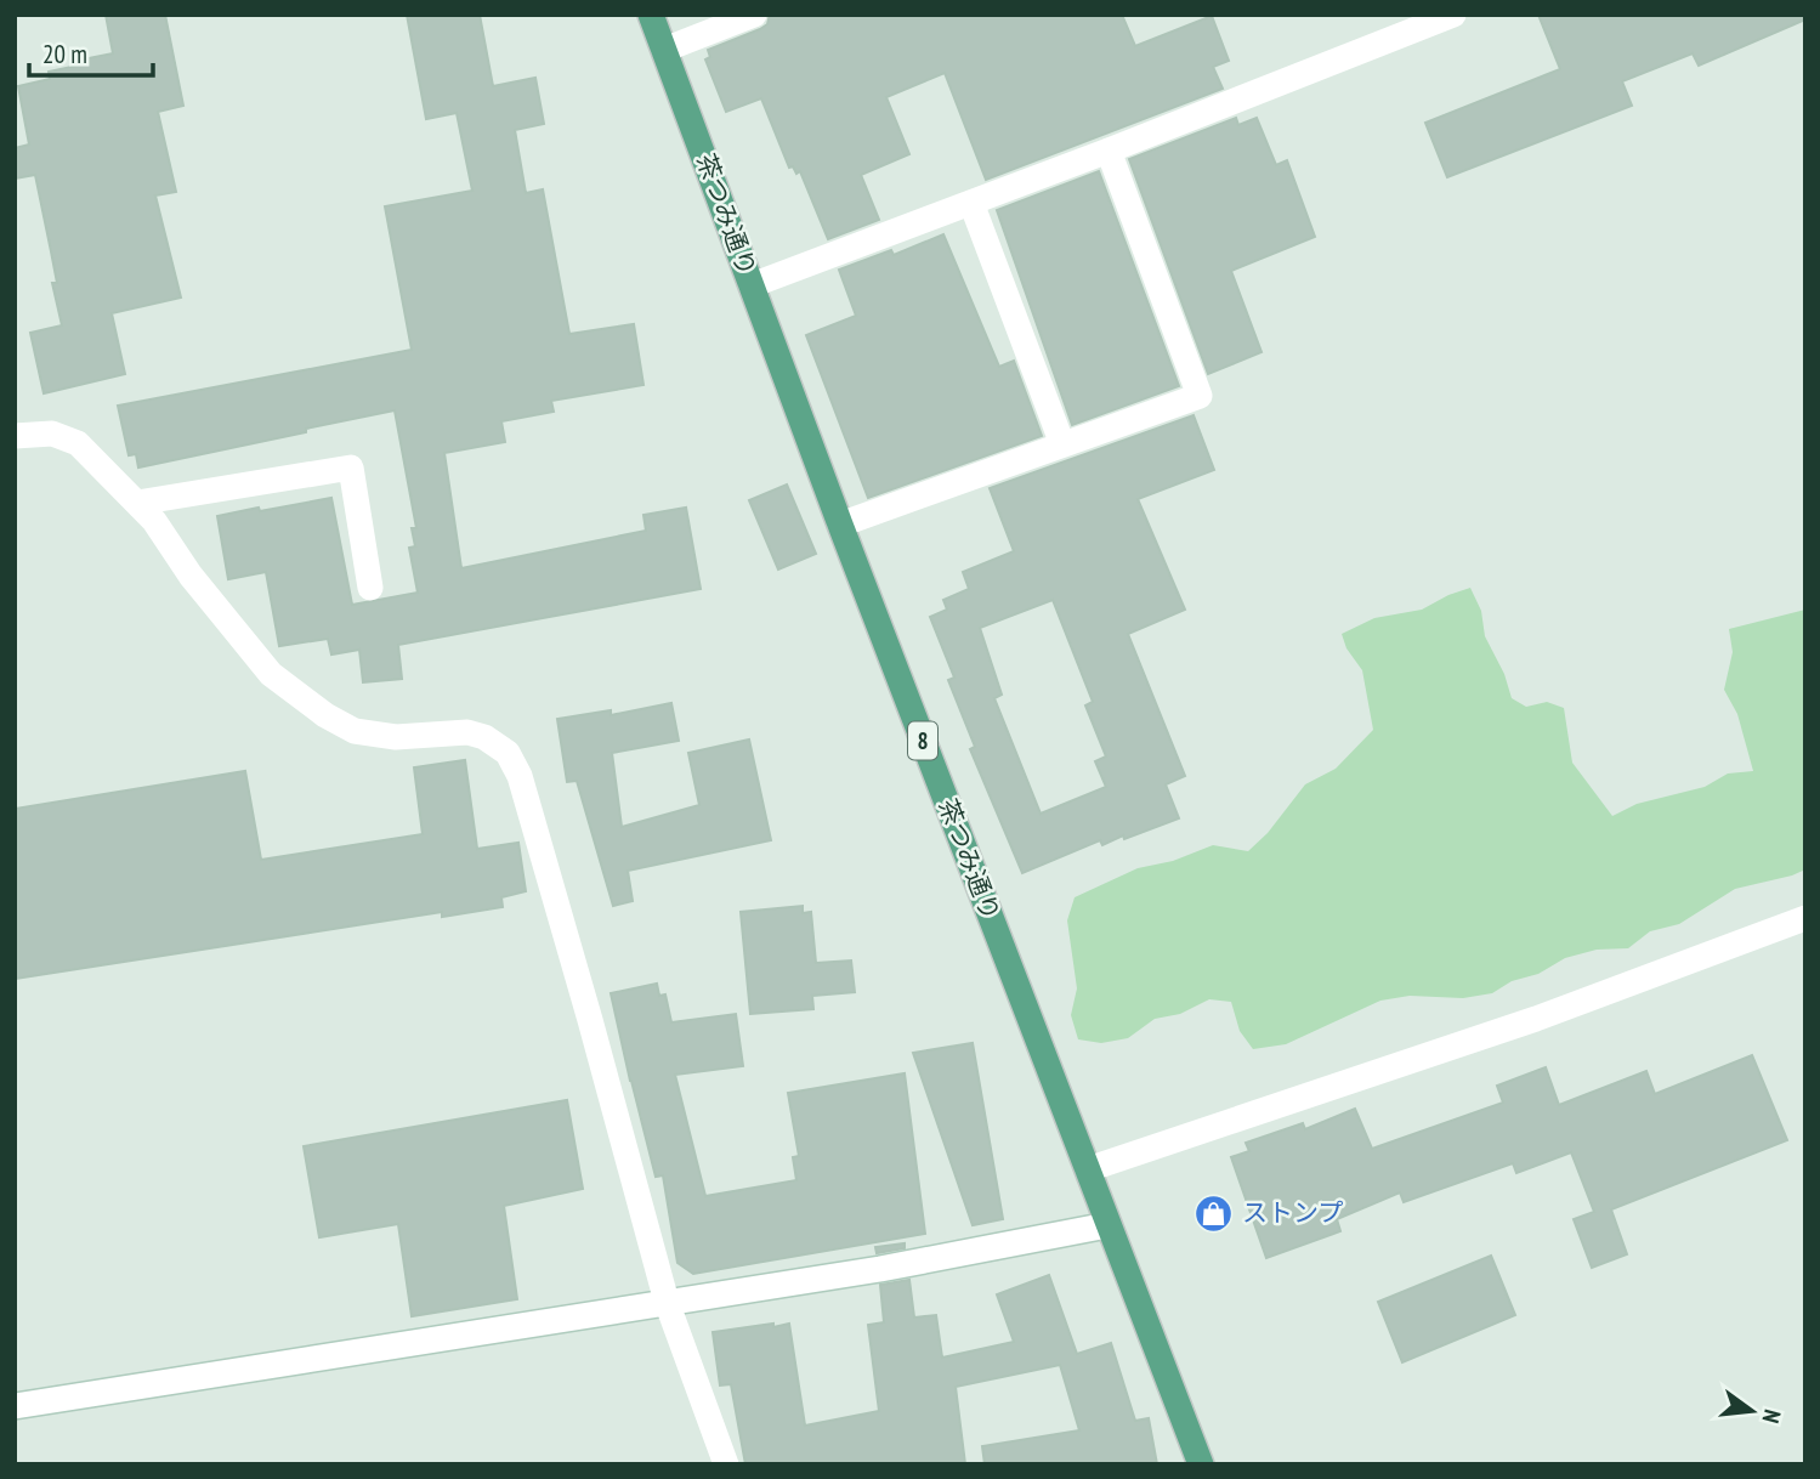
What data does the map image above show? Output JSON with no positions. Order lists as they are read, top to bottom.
{
  "streets": {
    "main road": ["茶つみ通り", "8"]
  },
  "places": {
    "shop": ["ストンプ"]
  },
  "scale_bar": "20 m",
  "north": "right"
}
